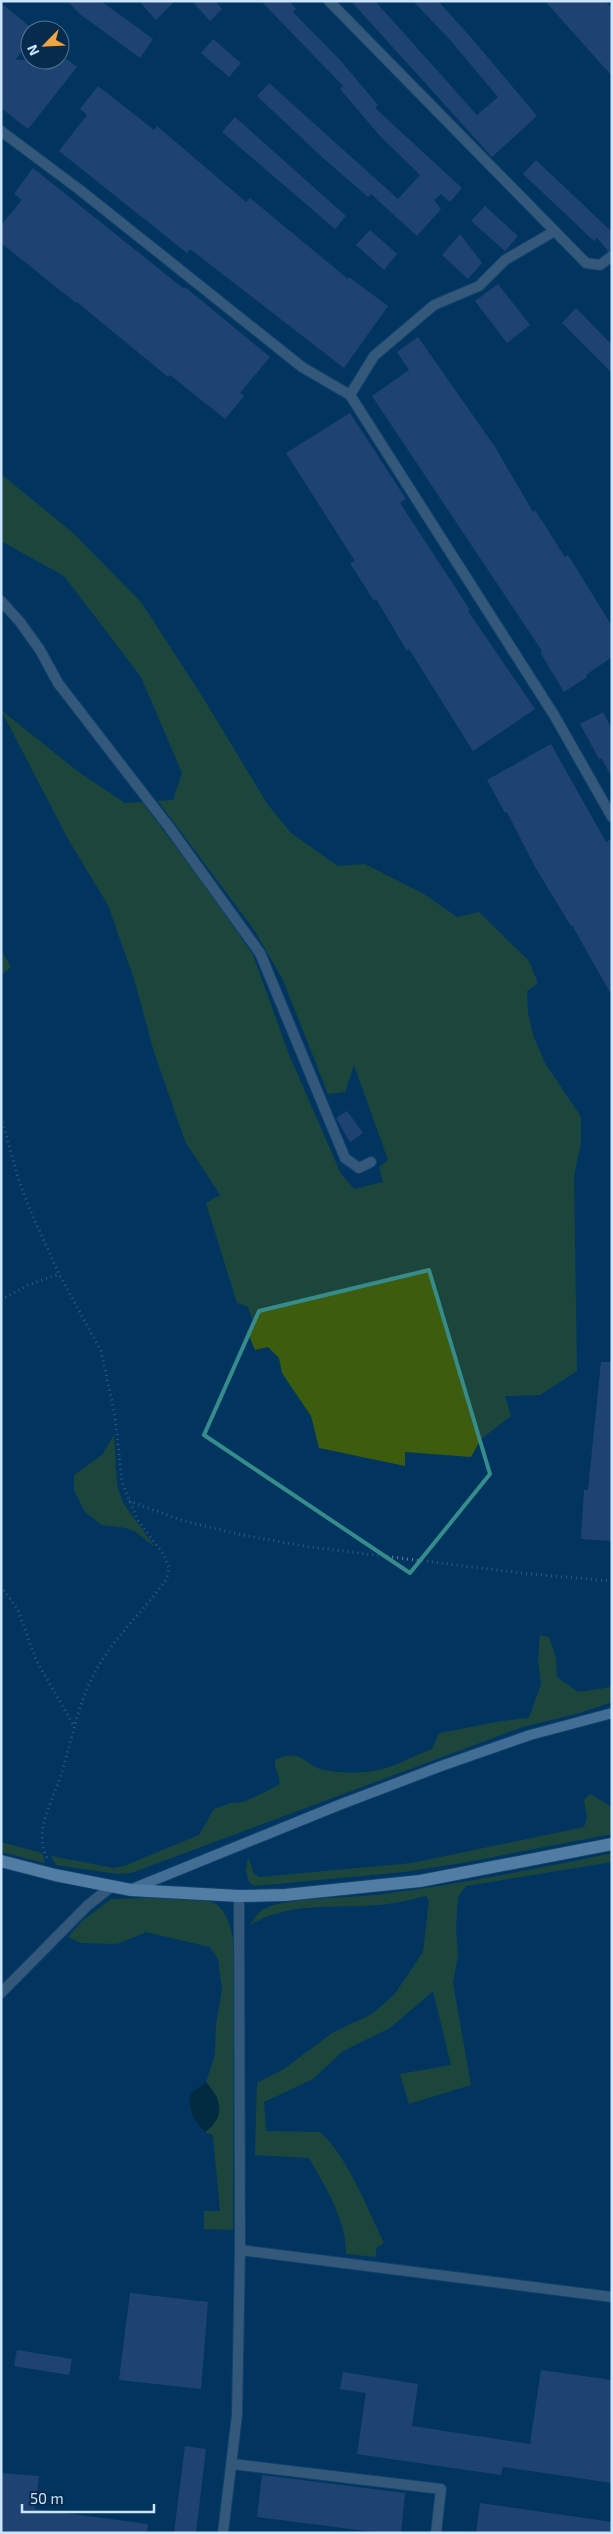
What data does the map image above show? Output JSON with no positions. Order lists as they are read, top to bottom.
{
  "scale_bar": "50 m",
  "north": "bottom left"
}
